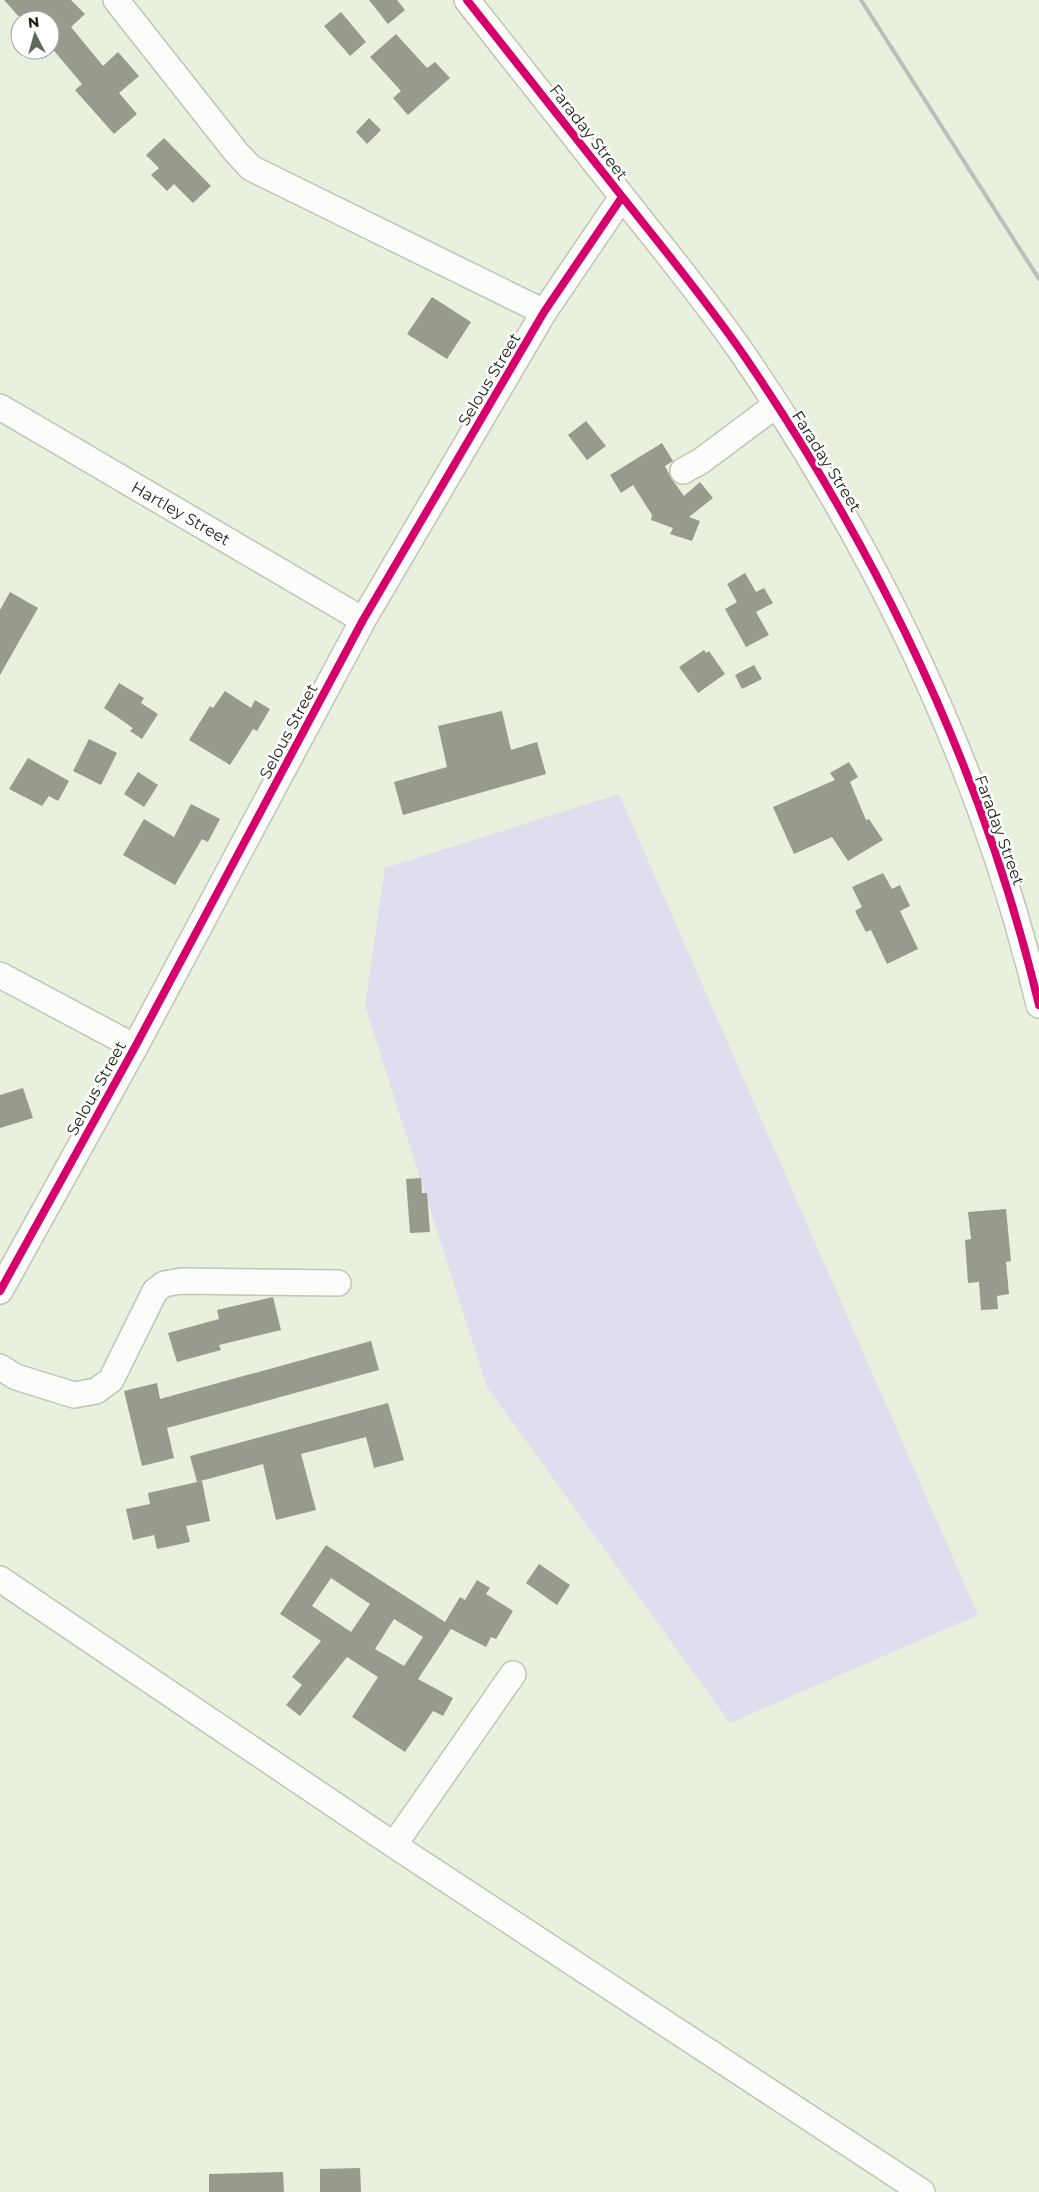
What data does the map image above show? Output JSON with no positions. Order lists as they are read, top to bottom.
{
  "streets": {
    "street": ["Faraday Street", "Selous Street", "Hartley Street"]
  },
  "crossings": [
    ["Faraday Street", "Selous Street"],
    ["Selous Street", "Hartley Street"]
  ],
  "north": "top"
}
